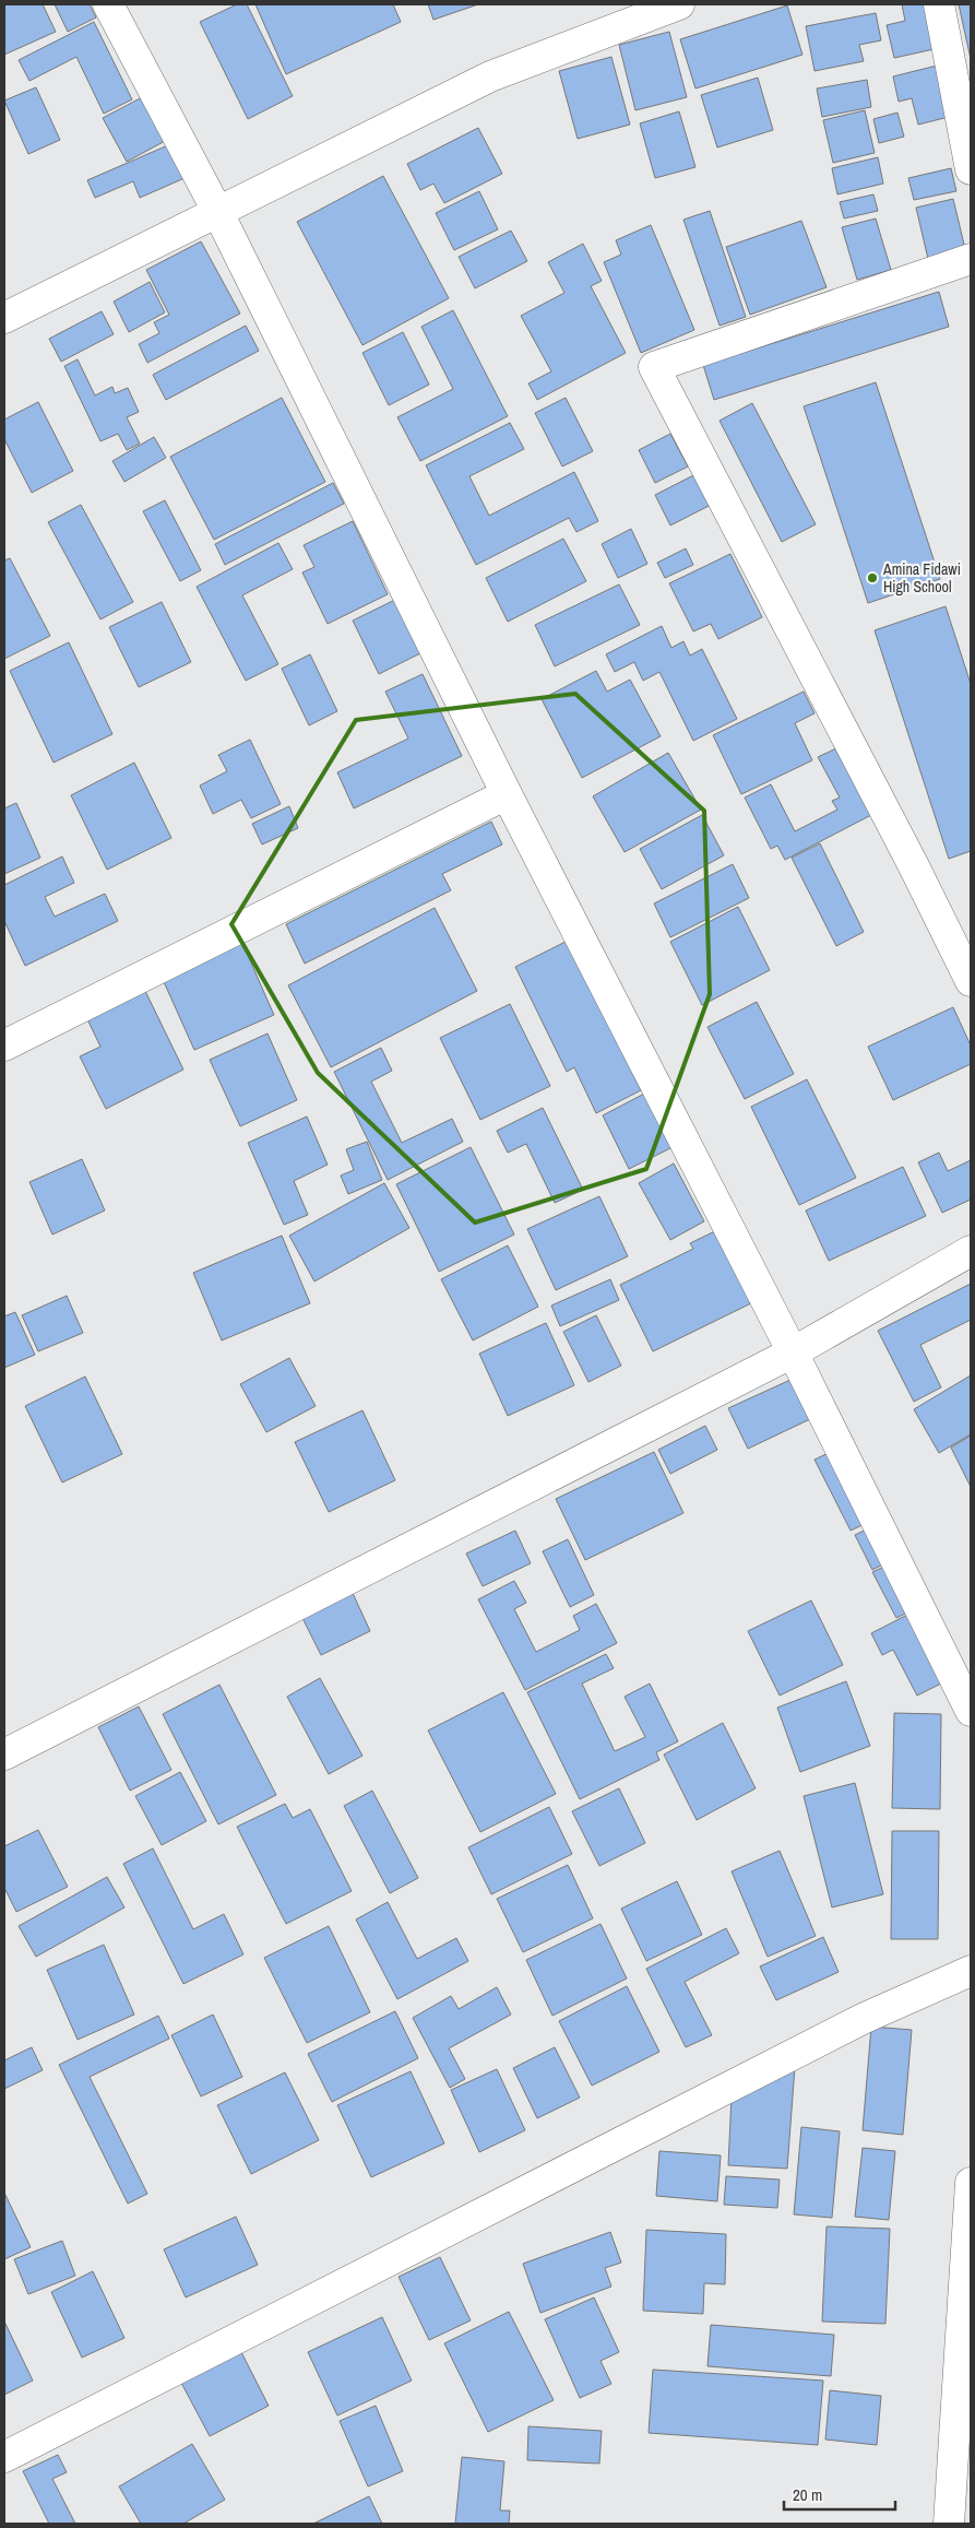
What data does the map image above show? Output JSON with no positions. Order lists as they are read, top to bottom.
{
  "places": ["Amina Fidawi High School"],
  "scale_bar": "20 m"
}
